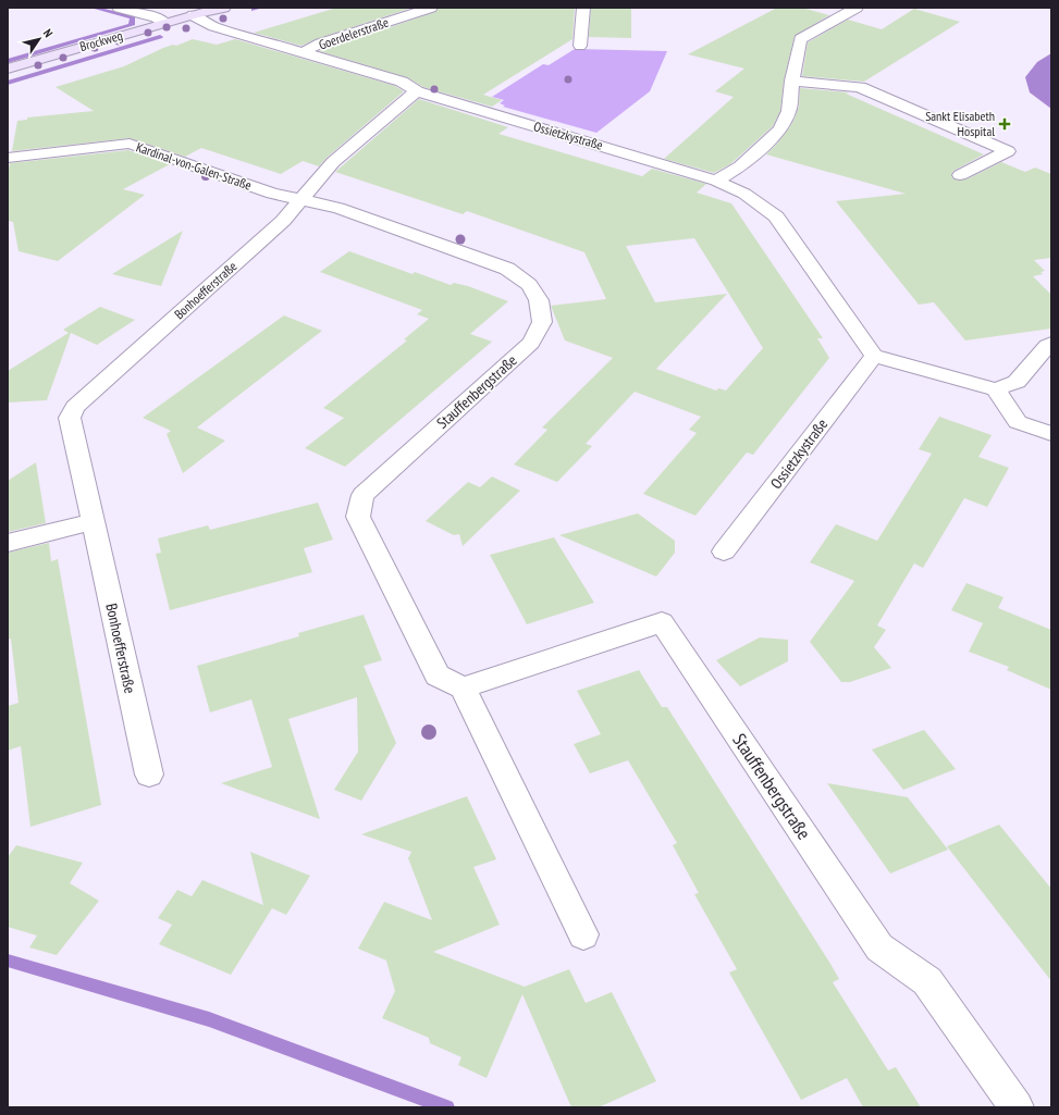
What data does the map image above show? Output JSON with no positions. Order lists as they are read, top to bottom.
{
  "streets": {
    "street": [
      "Goerdelerstraße",
      "Brockweg",
      "Ossietzkystraße",
      "Kardinal-von-Galen-Straße",
      "Bonhoefferstraße",
      "Stauffenbergstraße"
    ]
  },
  "crossings": [
    ["Goerdelerstraße", "Ossietzkystraße"],
    ["Brockweg", "Ossietzkystraße"],
    ["Ossietzkystraße", "Bonhoefferstraße"],
    ["Kardinal-von-Galen-Straße", "Bonhoefferstraße"],
    ["Kardinal-von-Galen-Straße", "Stauffenbergstraße"],
    ["Bonhoefferstraße", "Stauffenbergstraße"]
  ],
  "places": {
    "health": ["Sankt Elisabeth Hospital"]
  },
  "north": "top right"
}
